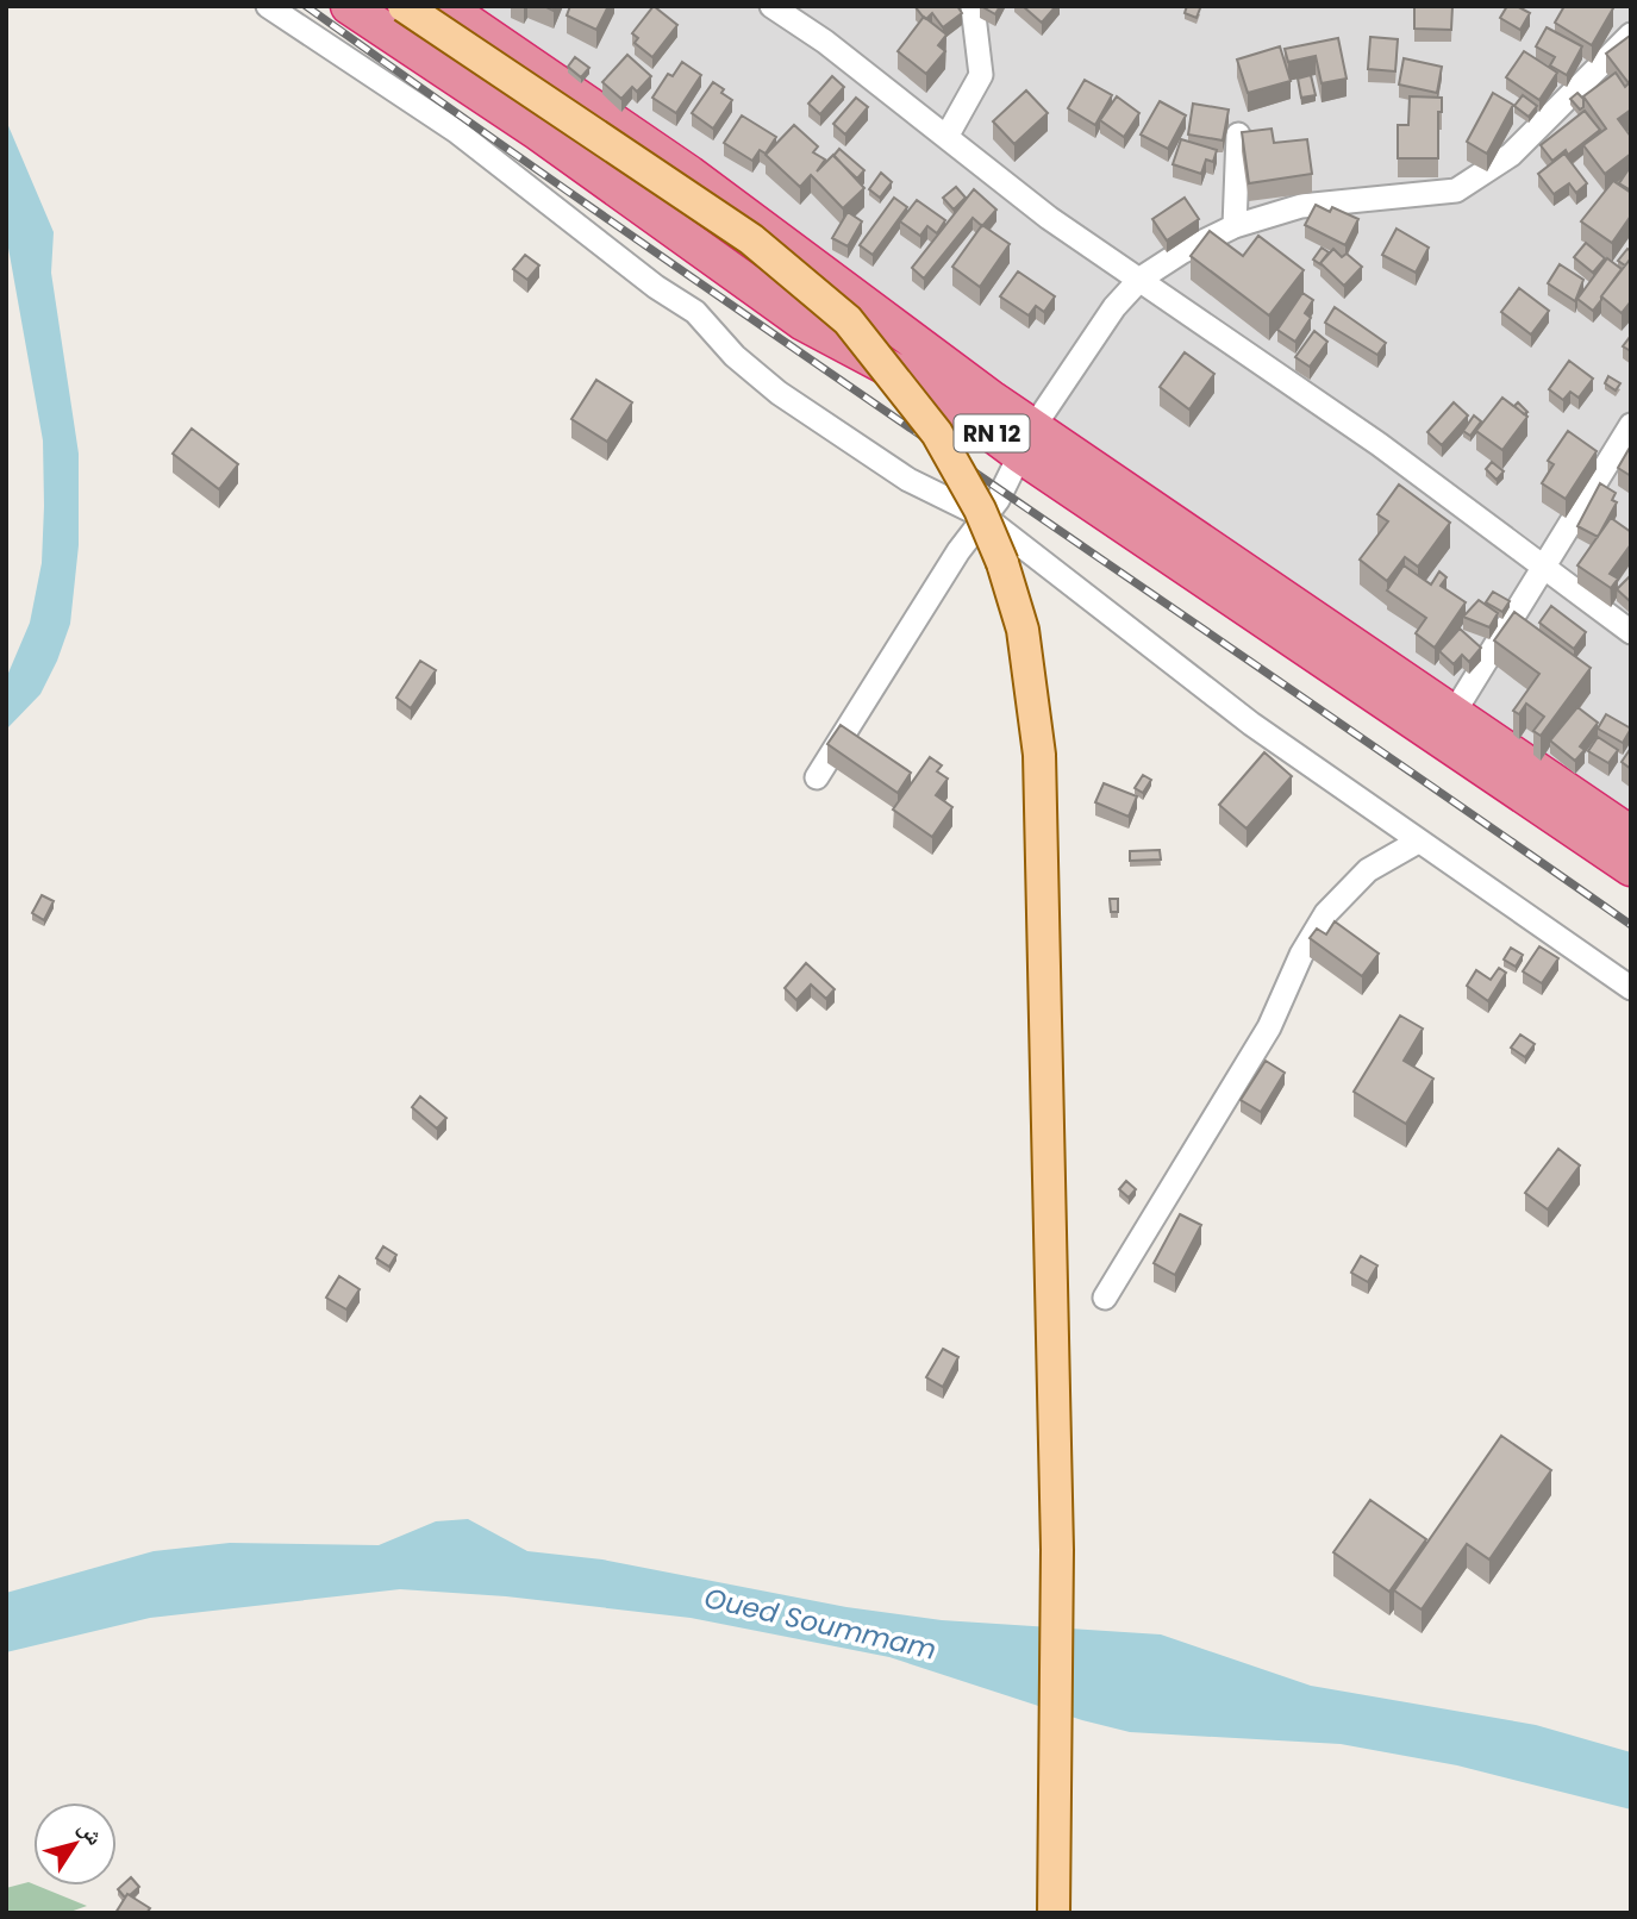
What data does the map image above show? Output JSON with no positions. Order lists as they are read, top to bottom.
{
  "streets": {
    "highway": ["RN 12"]
  },
  "water": ["Oued Soummam"],
  "north": "top right"
}
